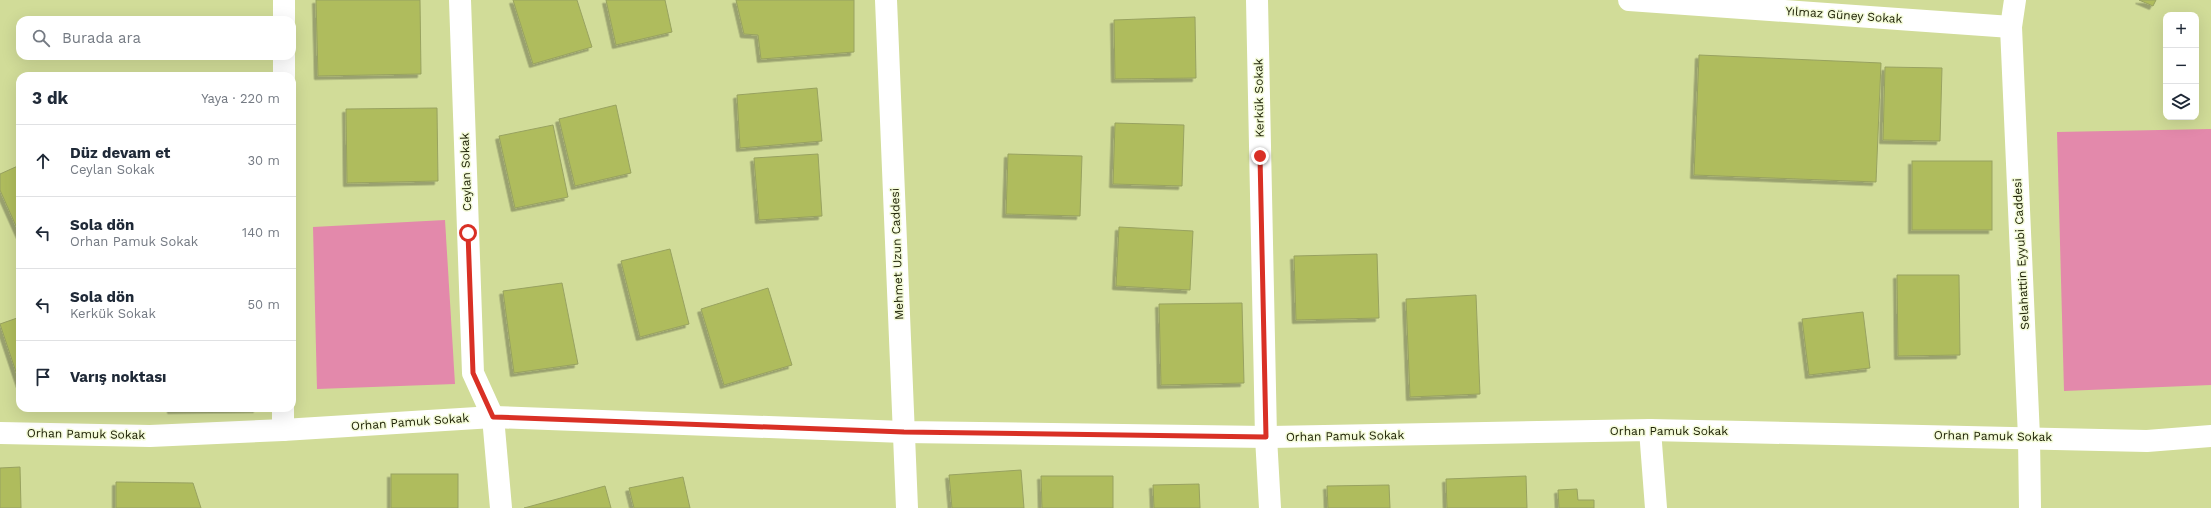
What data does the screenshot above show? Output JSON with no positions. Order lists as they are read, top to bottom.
{
  "streets": {
    "street": [
      "Yılmaz Güney Sokak",
      "Kerkük Sokak",
      "Ceylan Sokak",
      "Mehmet Uzun Caddesi",
      "Selahattin Eyyubi Caddesi",
      "Orhan Pamuk Sokak"
    ]
  },
  "crossings": [
    ["Yılmaz Güney Sokak", "Selahattin Eyyubi Caddesi"],
    ["Kerkük Sokak", "Orhan Pamuk Sokak"],
    ["Ceylan Sokak", "Orhan Pamuk Sokak"],
    ["Mehmet Uzun Caddesi", "Orhan Pamuk Sokak"],
    ["Selahattin Eyyubi Caddesi", "Orhan Pamuk Sokak"]
  ],
  "page": {
    "map_buttons": ["+", "−"],
    "search": "Burada ara",
    "heading": ["3 dk", "Yaya · 220 m"],
    "list": [
      ["Düz devam et", "Ceylan Sokak", "30 m"],
      ["Sola dön", "Orhan Pamuk Sokak", "140 m"],
      ["Sola dön", "Kerkük Sokak", "50 m"],
      "Varış noktası"
    ]
  }
}
